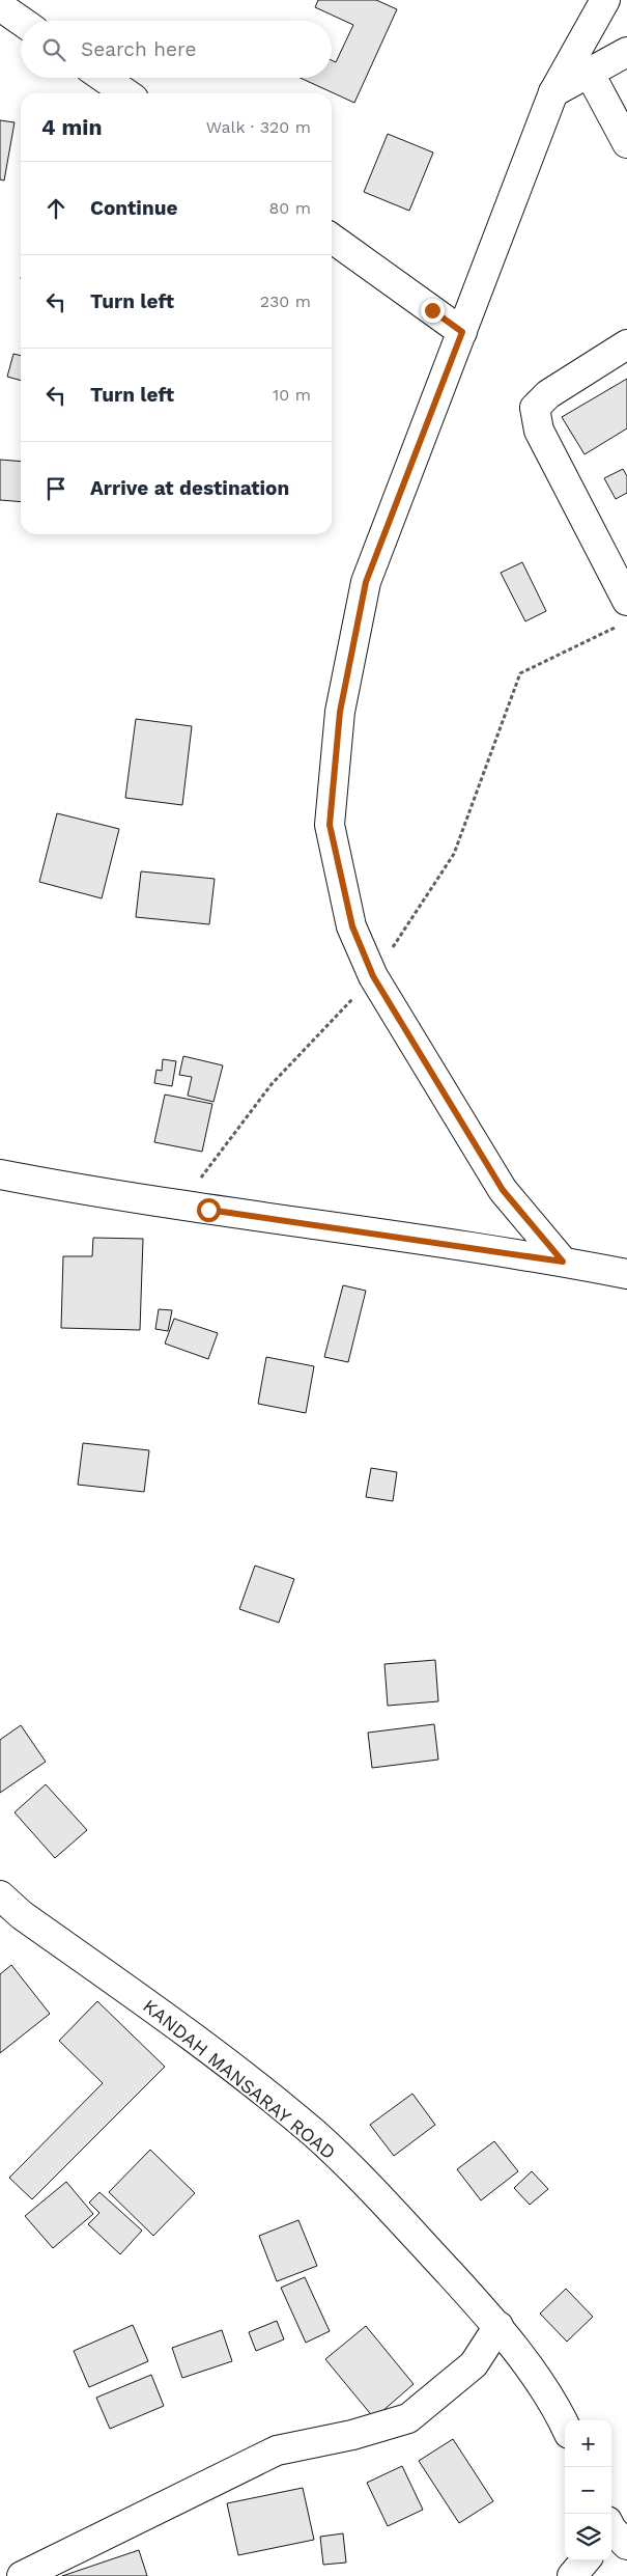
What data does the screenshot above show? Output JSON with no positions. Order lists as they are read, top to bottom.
{
  "streets": {
    "street": ["KANDAH MANSARAY ROAD"]
  },
  "page": {
    "search": "Search here",
    "heading": ["4 min", "Walk · 320 m"],
    "list": [
      ["Continue", "80 m"],
      ["Turn left", "230 m"],
      ["Turn left", "10 m"],
      "Arrive at destination"
    ],
    "map_buttons": ["+", "−"]
  }
}
